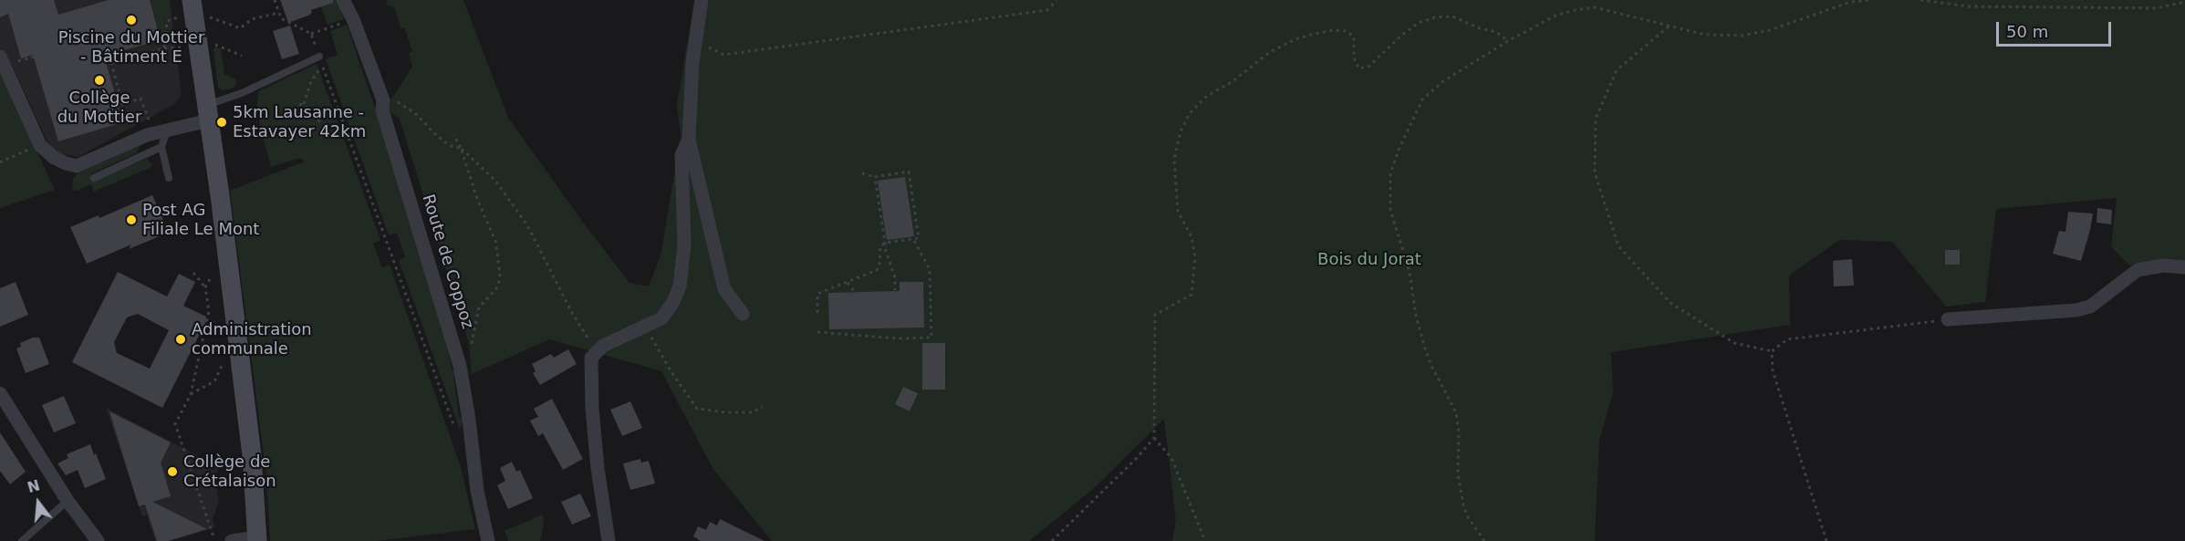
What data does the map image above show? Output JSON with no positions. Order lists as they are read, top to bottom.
{
  "streets": {
    "street": ["Route de Coppoz"]
  },
  "parks": ["Bois du Jorat"],
  "places": [
    "Piscine du Mottier - Bâtiment E",
    "Collège du Mottier",
    "5km Lausanne - Estavayer 42km",
    "Post AG Filiale Le Mont",
    "Administration communale",
    "Collège de Crétalaison"
  ],
  "scale_bar": "50 m",
  "north": "top"
}
